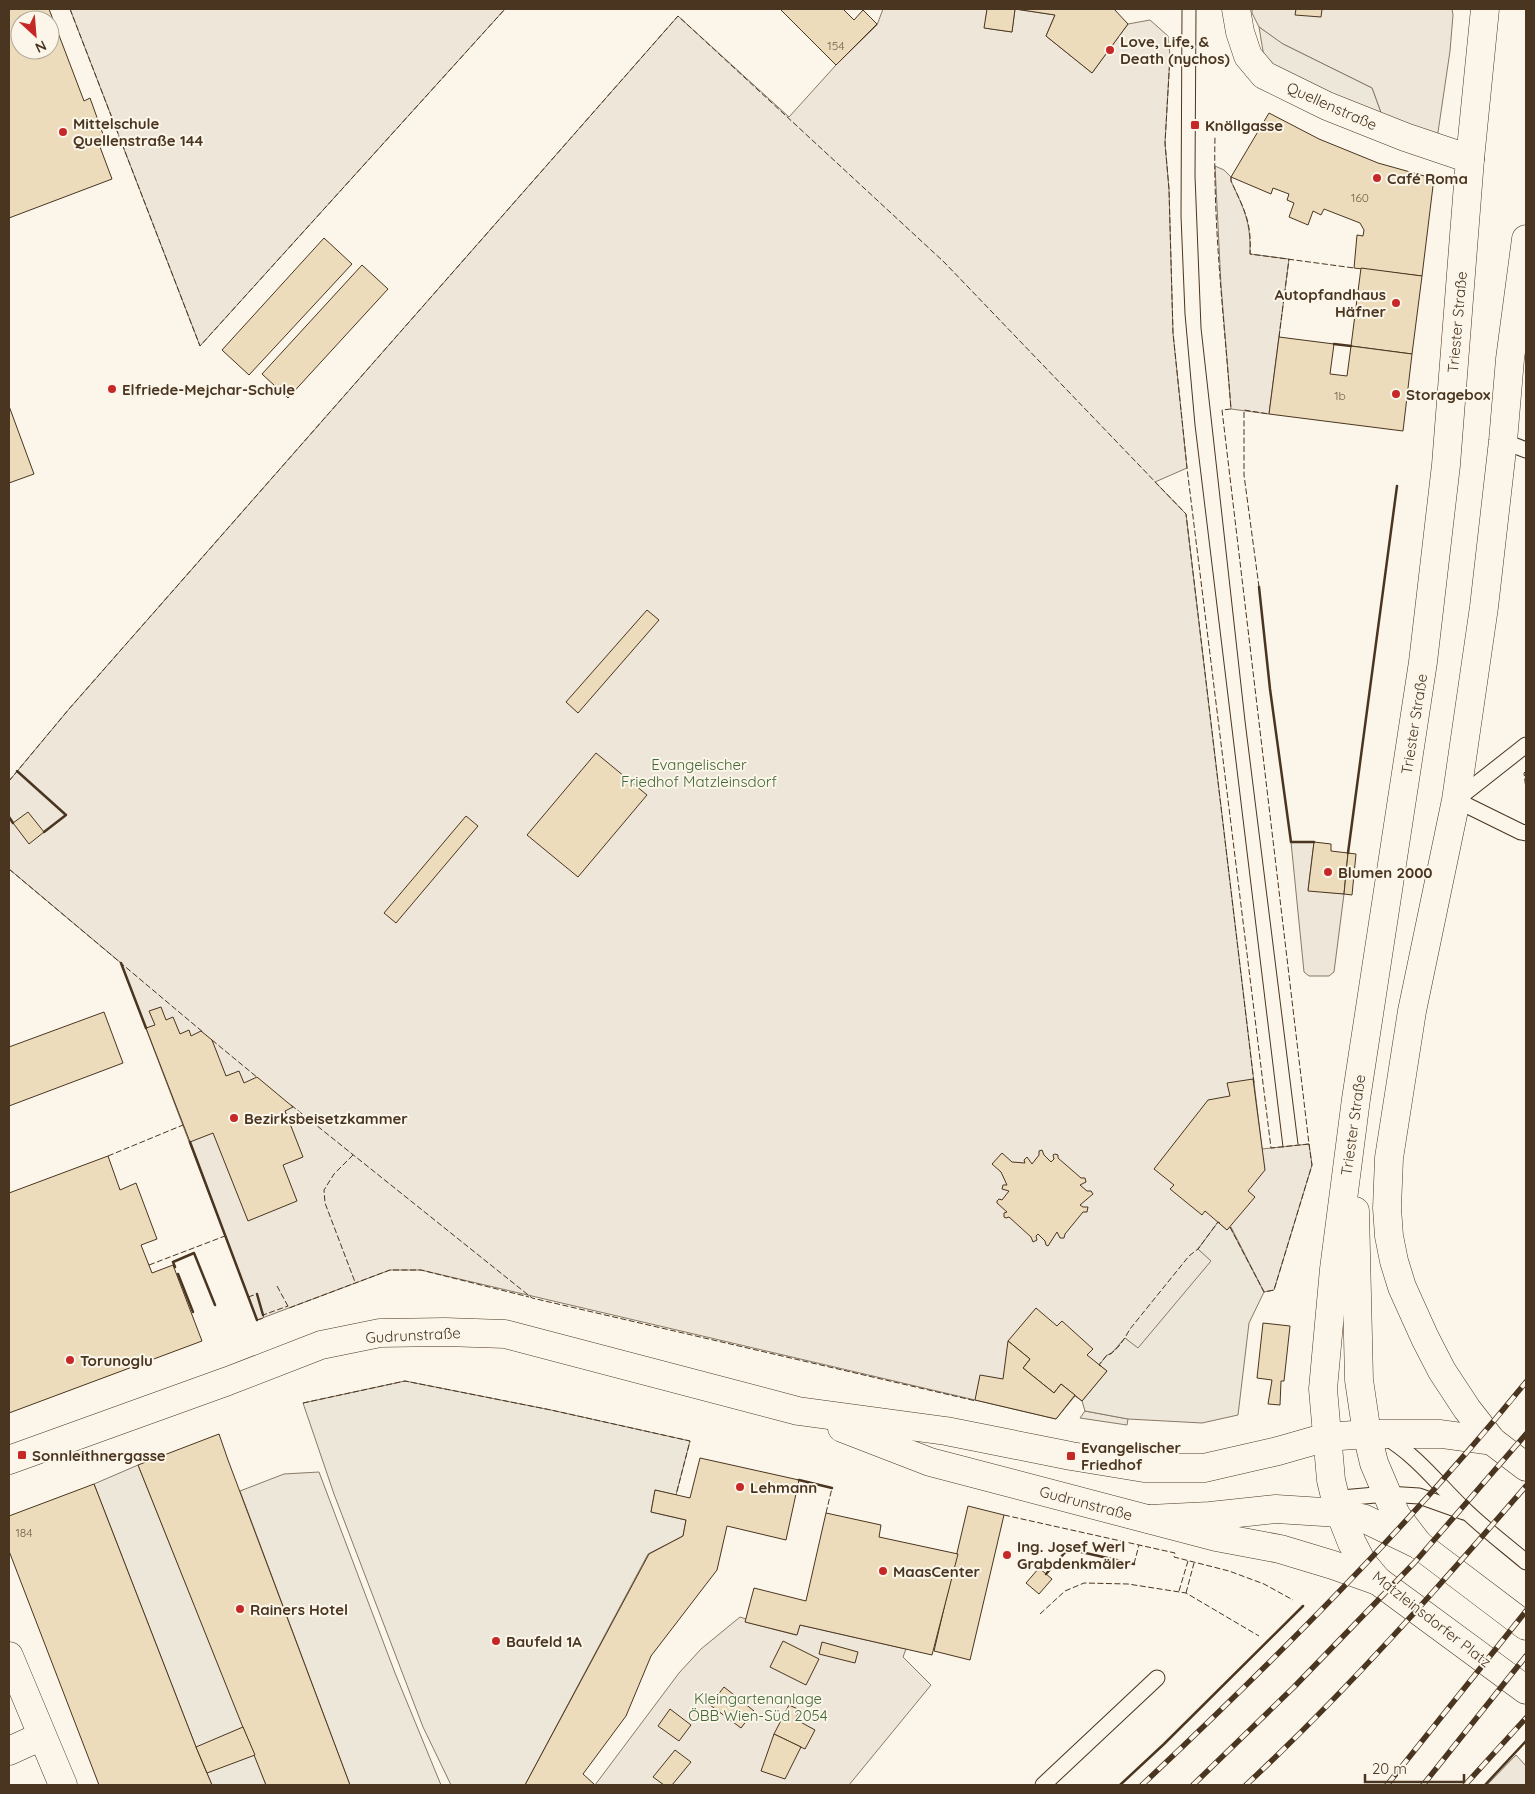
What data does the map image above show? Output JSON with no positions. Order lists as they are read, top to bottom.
{
  "streets": {
    "main road": [
      "Quellenstraße",
      "Triester Straße",
      "Gudrunstraße",
      "Matzleinsdorfer Platz"
    ]
  },
  "crossings": [
    ["Quellenstraße", "Triester Straße"],
    ["Triester Straße", "Gudrunstraße"],
    ["Triester Straße", "Matzleinsdorfer Platz"],
    ["Gudrunstraße", "Matzleinsdorfer Platz"]
  ],
  "parks": ["Evangelischer Friedhof Matzleinsdorf", "Kleingartenanlage ÖBB Wien-Süd 2054"],
  "places": {
    "other": [
      "Love, Life, & Death (nychos)",
      "Mittelschule Quellenstraße 144",
      "Café Roma",
      "Autopfandhaus Häfner",
      "Elfriede-Mejchar-Schule",
      "Storagebox",
      "Blumen 2000",
      "Bezirksbeisetzkammer",
      "Torunoglu",
      "Lehmann",
      "Ing. Josef Werl Grabdenkmäler",
      "MaasCenter",
      "Rainers Hotel",
      "Baufeld 1A"
    ],
    "transit": ["Knöllgasse", "Sonnleithnergasse", "Evangelischer Friedhof"]
  },
  "house_numbers": [
    "154",
    "160",
    "1b",
    "184"
  ],
  "scale_bar": "20 m",
  "north": "bottom right"
}
